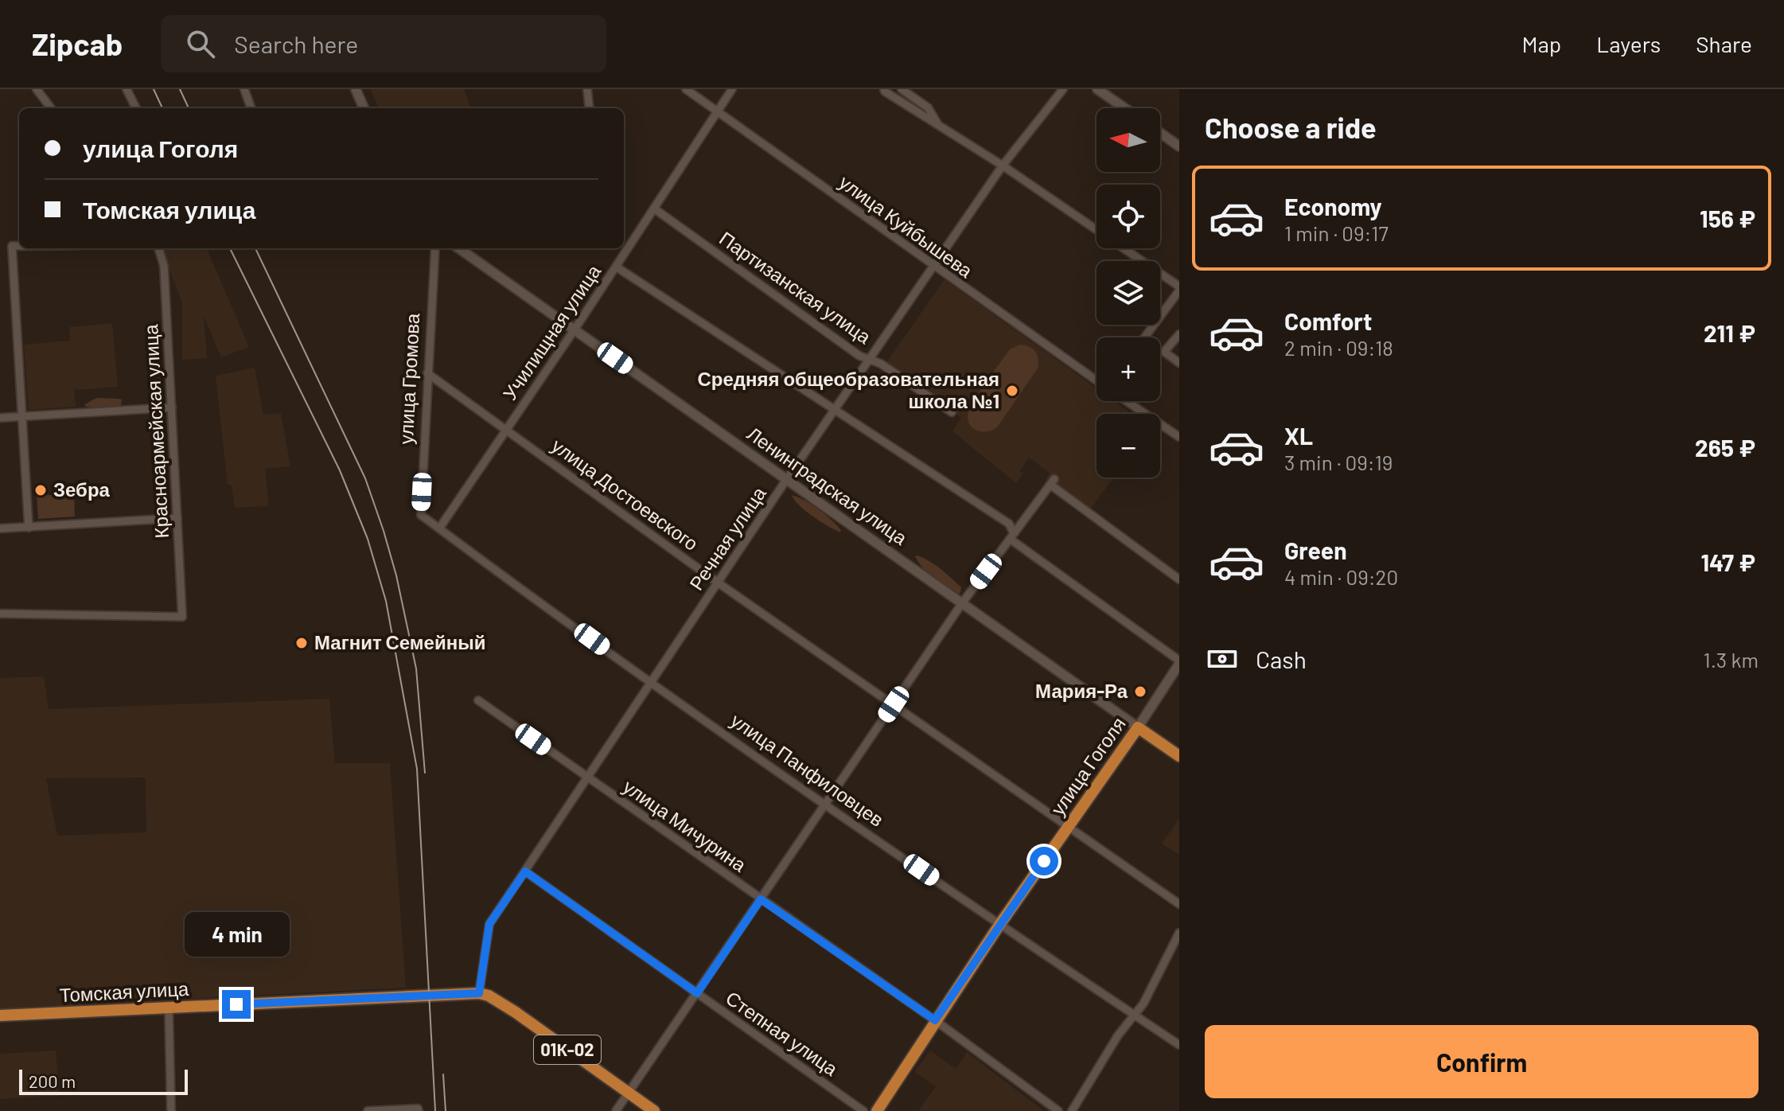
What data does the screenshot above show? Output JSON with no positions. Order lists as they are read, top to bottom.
{
  "streets": {
    "main road": [
      "Ленинградская улица",
      "улица Гоголя",
      "Томская улица",
      "01К-02"
    ],
    "street": [
      "улица Куйбышева",
      "Партизанская улица",
      "Училищная улица",
      "улица Громова",
      "Красноармейская улица",
      "улица Достоевского",
      "Речная улица",
      "улица Панфиловцев",
      "улица Мичурина",
      "Степная улица"
    ]
  },
  "crossings": [
    ["улица Куйбышева", "Училищная улица"],
    ["улица Куйбышева", "Речная улица"],
    ["Партизанская улица", "Училищная улица"],
    ["Партизанская улица", "Речная улица"],
    ["Училищная улица", "Ленинградская улица"],
    ["Училищная улица", "улица Достоевского"],
    ["Училищная улица", "улица Панфиловцев"],
    ["улица Громова", "улица Достоевского"],
    ["улица Громова", "улица Панфиловцев"],
    ["Ленинградская улица", "Речная улица"],
    ["Ленинградская улица", "улица Гоголя"],
    ["улица Достоевского", "Речная улица"],
    ["улица Достоевского", "улица Гоголя"],
    ["Речная улица", "улица Панфиловцев"],
    ["Речная улица", "улица Мичурина"],
    ["Речная улица", "Томская улица"],
    ["Речная улица", "Степная улица"],
    ["Речная улица", "01К-02"],
    ["улица Гоголя", "улица Панфиловцев"],
    ["улица Гоголя", "улица Мичурина"],
    ["Томская улица", "01К-02"]
  ],
  "places": [
    "Средняя общеобразовательная школа №1",
    "Зебра",
    "Магнит Семейный",
    "Мария-Ра"
  ],
  "scale_bar": "200 m",
  "north": "left",
  "page": {
    "header": "Zipcab",
    "search": "Search here",
    "nav": ["Map", "Layers", "Share"],
    "heading": "Choose a ride",
    "map_buttons": ["+", "−"],
    "banner": ["улица Гоголя", "Томская улица"],
    "list": [
      {
        "name": "Economy",
        "note": "1 min · 09:17",
        "value": "156 ₽"
      },
      {
        "name": "Comfort",
        "note": "2 min · 09:18",
        "value": "211 ₽"
      },
      {
        "name": "XL",
        "note": "3 min · 09:19",
        "value": "265 ₽"
      },
      {
        "name": "Green",
        "note": "4 min · 09:20",
        "value": "147 ₽"
      }
    ],
    "pay": ["Cash", "1.3 km"],
    "bubble": "4 min",
    "buttons": "Confirm",
    "scale": "200 m"
  }
}
